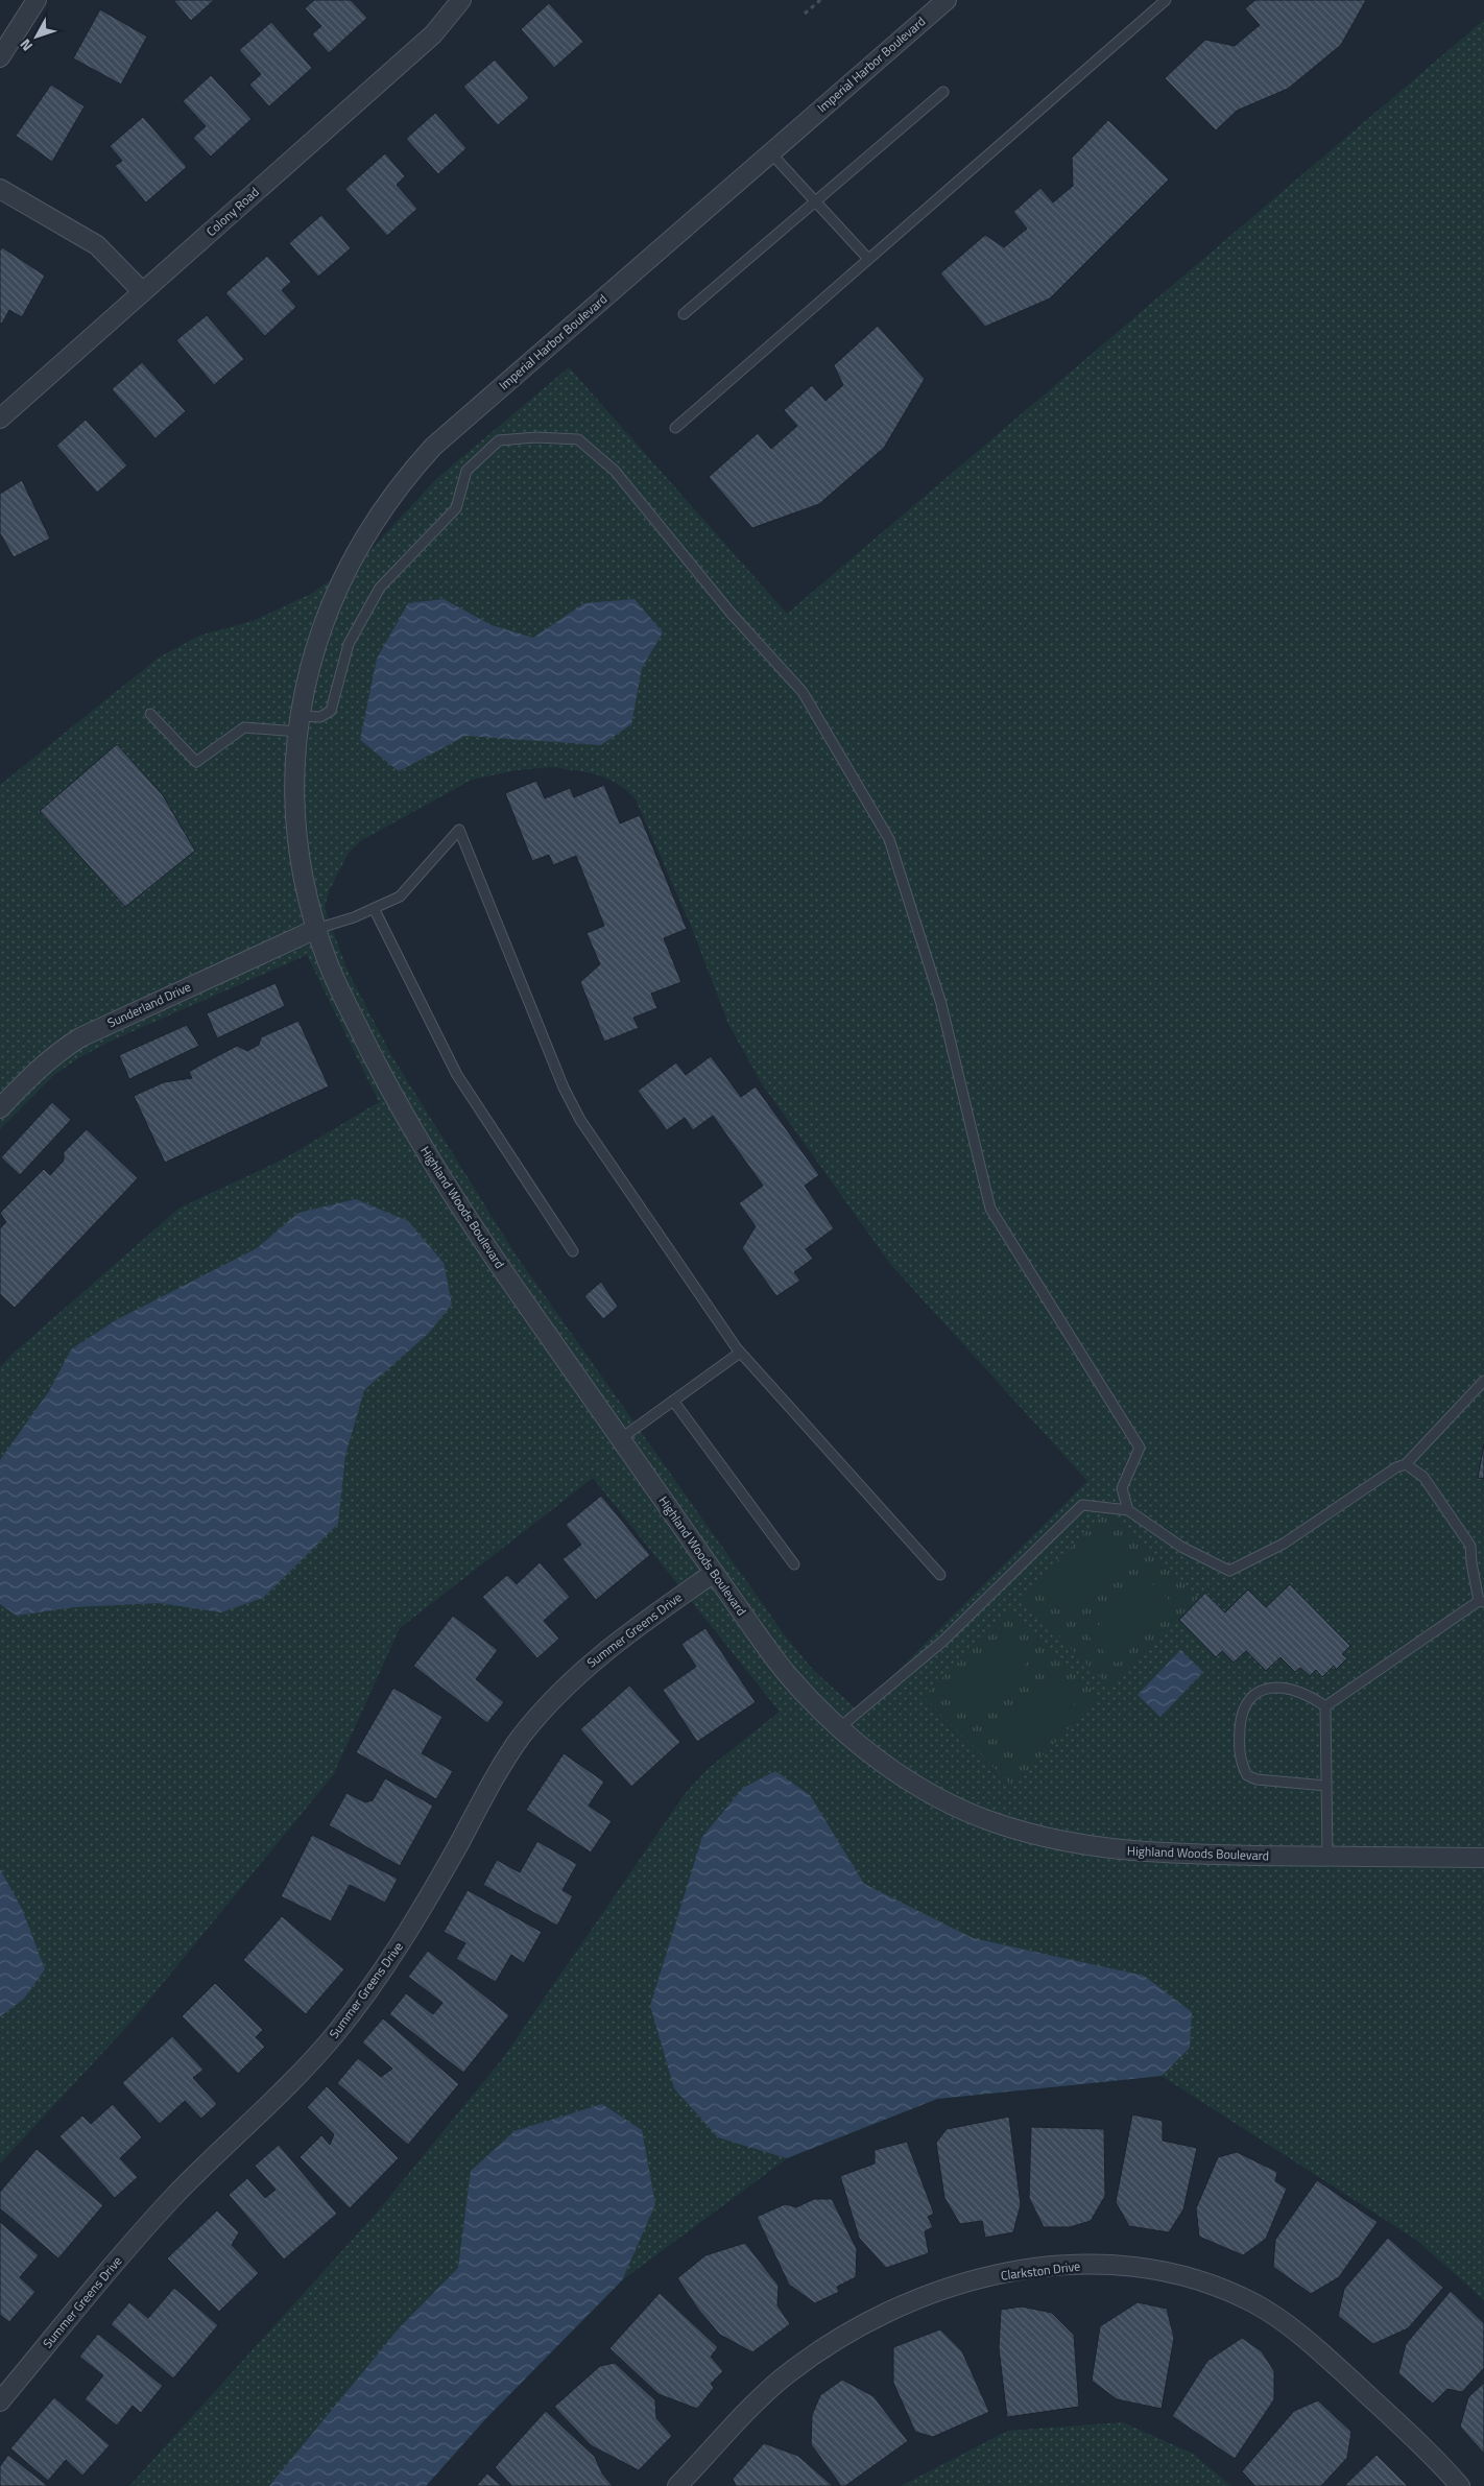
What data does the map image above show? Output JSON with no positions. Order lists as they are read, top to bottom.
{
  "streets": {
    "street": [
      "Imperial Harbor Boulevard",
      "Colony Road",
      "Sunderland Drive",
      "Highland Woods Boulevard",
      "Summer Greens Drive",
      "Clarkston Drive"
    ]
  },
  "crossings": [
    ["Imperial Harbor Boulevard", "Highland Woods Boulevard"],
    ["Sunderland Drive", "Highland Woods Boulevard"],
    ["Highland Woods Boulevard", "Summer Greens Drive"]
  ],
  "north": "bottom left"
}
